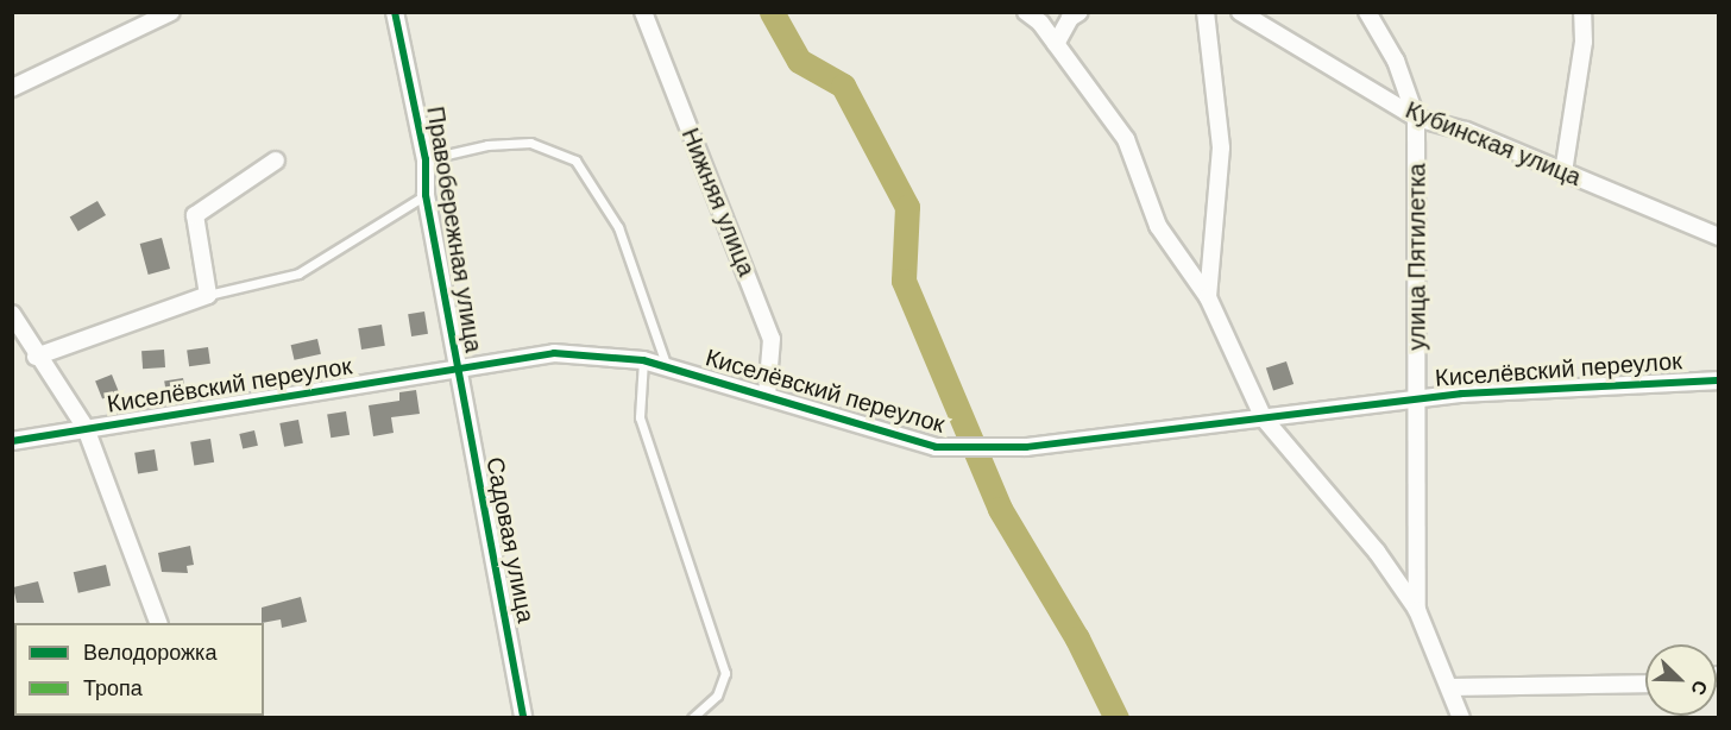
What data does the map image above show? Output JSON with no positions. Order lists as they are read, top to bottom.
{
  "streets": {
    "street": [
      "Кубинская улица",
      "Нижняя улица",
      "Правобережная улица",
      "улица Пятилетка",
      "Киселёвский переулок",
      "Садовая улица"
    ]
  },
  "crossings": [
    ["Кубинская улица", "улица Пятилетка"],
    ["Нижняя улица", "Киселёвский переулок"],
    ["Правобережная улица", "Киселёвский переулок"],
    ["Правобережная улица", "Садовая улица"],
    ["улица Пятилетка", "Киселёвский переулок"],
    ["Киселёвский переулок", "Садовая улица"]
  ],
  "legend": ["Велодорожка", "Тропа"],
  "north": "bottom right"
}
